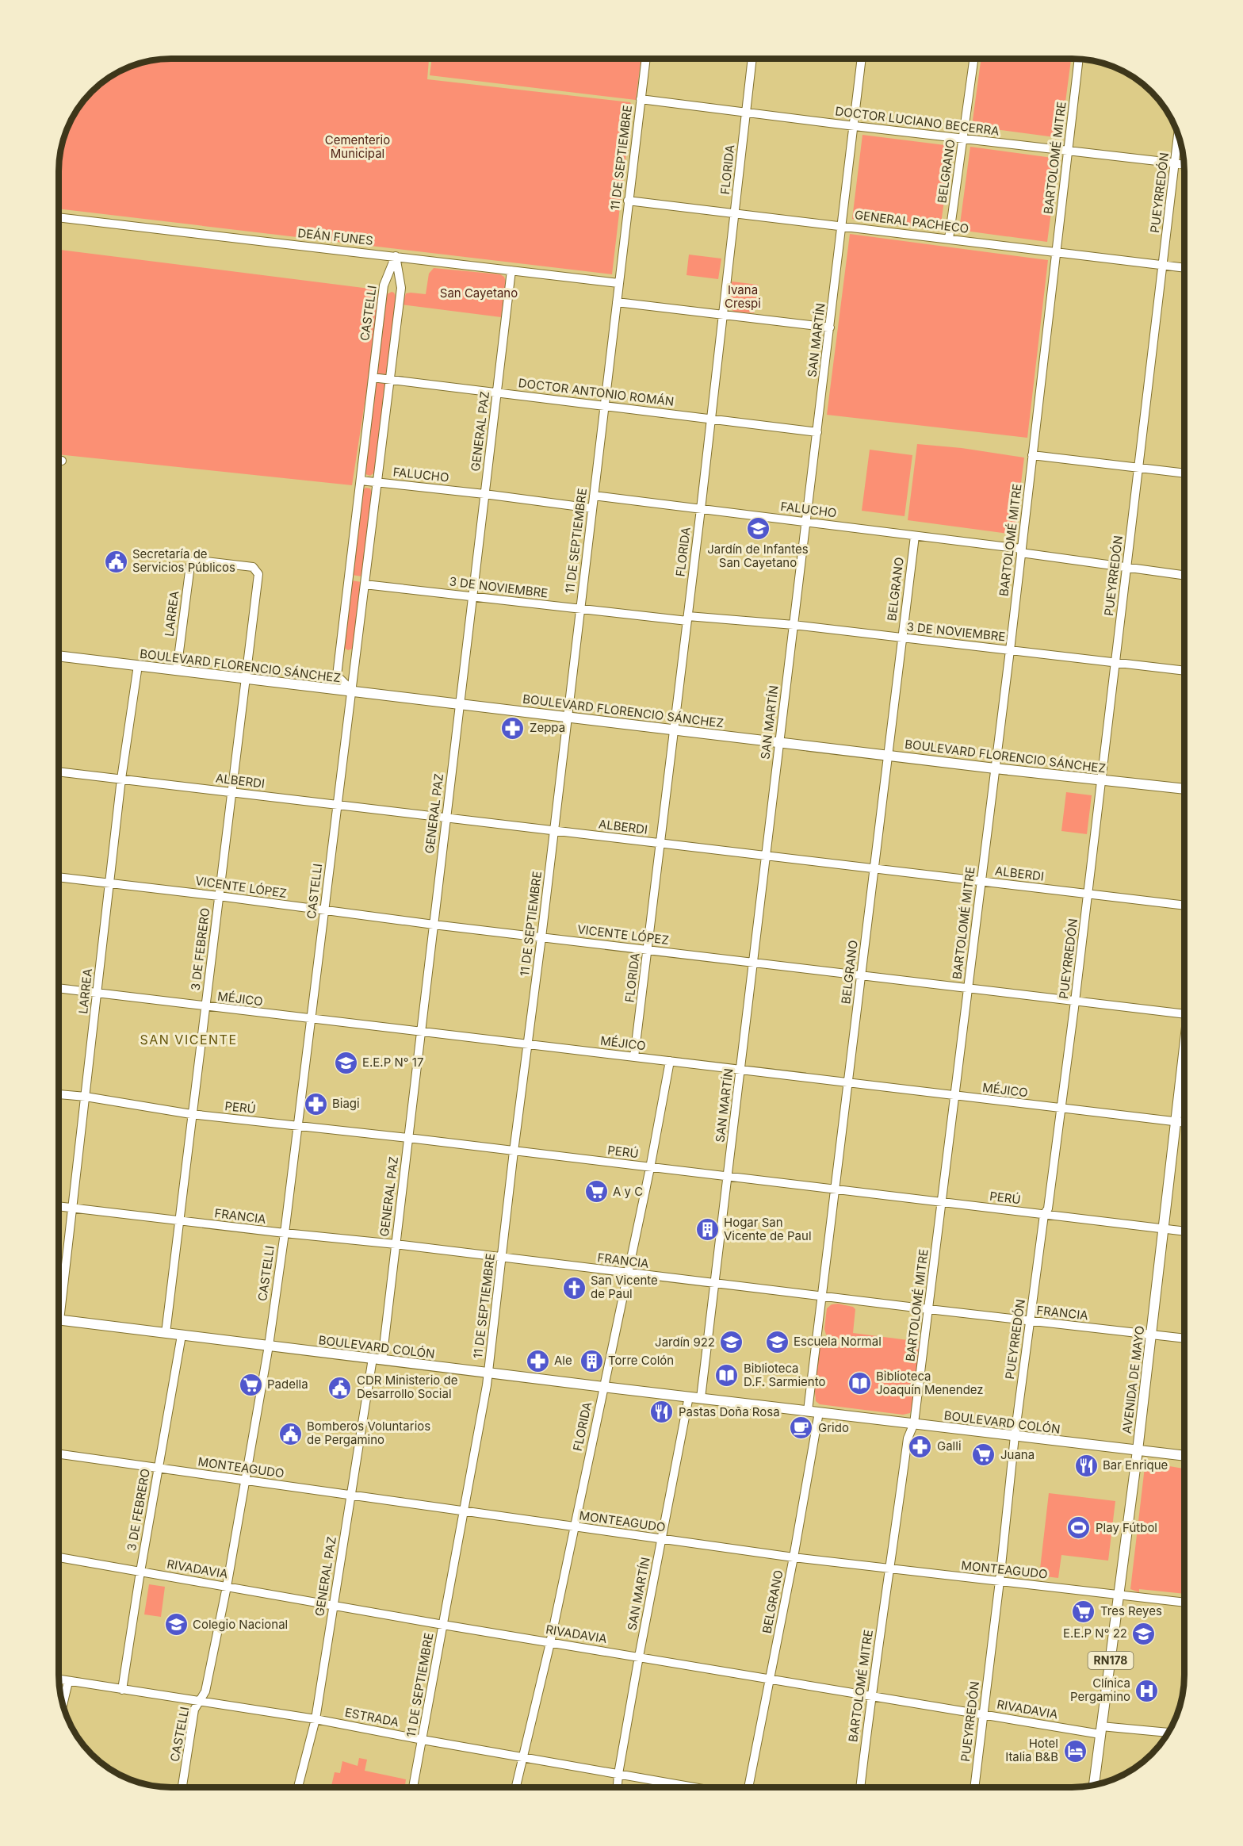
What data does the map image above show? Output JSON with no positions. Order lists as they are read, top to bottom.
{
  "streets": {
    "main road": [
      "BOULEVARD FLORENCIO SÁNCHEZ",
      "BOULEVARD COLÓN",
      "AVENIDA DE MAYO",
      "RN178"
    ],
    "street": [
      "DOCTOR LUCIANO BECERRA",
      "11 DE SEPTIEMBRE",
      "BARTOLOMÉ MITRE",
      "FLORIDA",
      "BELGRANO",
      "PUEYRREDÓN",
      "GENERAL PACHECO",
      "DEÁN FUNES",
      "CASTELLI",
      "SAN MARTÍN",
      "DOCTOR ANTONIO ROMÁN",
      "GENERAL PAZ",
      "FALUCHO",
      "3 DE NOVIEMBRE",
      "LARREA",
      "ALBERDI",
      "VICENTE LÓPEZ",
      "3 DE FEBRERO",
      "MÉJICO",
      "PERÚ",
      "FRANCIA",
      "MONTEAGUDO",
      "RIVADAVIA",
      "ESTRADA"
    ]
  },
  "crossings": [
    ["DOCTOR LUCIANO BECERRA", "11 DE SEPTIEMBRE"],
    ["DOCTOR LUCIANO BECERRA", "BARTOLOMÉ MITRE"],
    ["DOCTOR LUCIANO BECERRA", "FLORIDA"],
    ["DOCTOR LUCIANO BECERRA", "BELGRANO"],
    ["DOCTOR LUCIANO BECERRA", "PUEYRREDÓN"],
    ["DOCTOR LUCIANO BECERRA", "SAN MARTÍN"],
    ["11 DE SEPTIEMBRE", "GENERAL PACHECO"],
    ["11 DE SEPTIEMBRE", "DEÁN FUNES"],
    ["11 DE SEPTIEMBRE", "DOCTOR ANTONIO ROMÁN"],
    ["11 DE SEPTIEMBRE", "FALUCHO"],
    ["11 DE SEPTIEMBRE", "3 DE NOVIEMBRE"],
    ["11 DE SEPTIEMBRE", "BOULEVARD FLORENCIO SÁNCHEZ"],
    ["11 DE SEPTIEMBRE", "ALBERDI"],
    ["11 DE SEPTIEMBRE", "VICENTE LÓPEZ"],
    ["11 DE SEPTIEMBRE", "MÉJICO"],
    ["11 DE SEPTIEMBRE", "PERÚ"],
    ["11 DE SEPTIEMBRE", "FRANCIA"],
    ["11 DE SEPTIEMBRE", "BOULEVARD COLÓN"],
    ["11 DE SEPTIEMBRE", "MONTEAGUDO"],
    ["11 DE SEPTIEMBRE", "RIVADAVIA"],
    ["11 DE SEPTIEMBRE", "ESTRADA"],
    ["BARTOLOMÉ MITRE", "GENERAL PACHECO"],
    ["BARTOLOMÉ MITRE", "FALUCHO"],
    ["BARTOLOMÉ MITRE", "3 DE NOVIEMBRE"],
    ["BARTOLOMÉ MITRE", "BOULEVARD FLORENCIO SÁNCHEZ"],
    ["BARTOLOMÉ MITRE", "ALBERDI"],
    ["BARTOLOMÉ MITRE", "VICENTE LÓPEZ"],
    ["BARTOLOMÉ MITRE", "MÉJICO"],
    ["BARTOLOMÉ MITRE", "PERÚ"],
    ["BARTOLOMÉ MITRE", "FRANCIA"],
    ["BARTOLOMÉ MITRE", "BOULEVARD COLÓN"],
    ["BARTOLOMÉ MITRE", "MONTEAGUDO"],
    ["BARTOLOMÉ MITRE", "RIVADAVIA"],
    ["FLORIDA", "GENERAL PACHECO"],
    ["FLORIDA", "DOCTOR ANTONIO ROMÁN"],
    ["FLORIDA", "FALUCHO"],
    ["FLORIDA", "3 DE NOVIEMBRE"],
    ["FLORIDA", "BOULEVARD FLORENCIO SÁNCHEZ"],
    ["FLORIDA", "ALBERDI"],
    ["FLORIDA", "VICENTE LÓPEZ"],
    ["FLORIDA", "MÉJICO"],
    ["FLORIDA", "PERÚ"],
    ["FLORIDA", "FRANCIA"],
    ["FLORIDA", "BOULEVARD COLÓN"],
    ["FLORIDA", "MONTEAGUDO"],
    ["FLORIDA", "RIVADAVIA"],
    ["FLORIDA", "ESTRADA"],
    ["BELGRANO", "GENERAL PACHECO"],
    ["BELGRANO", "FALUCHO"],
    ["BELGRANO", "3 DE NOVIEMBRE"],
    ["BELGRANO", "BOULEVARD FLORENCIO SÁNCHEZ"],
    ["BELGRANO", "ALBERDI"],
    ["BELGRANO", "VICENTE LÓPEZ"],
    ["BELGRANO", "MÉJICO"],
    ["BELGRANO", "PERÚ"],
    ["BELGRANO", "FRANCIA"],
    ["BELGRANO", "BOULEVARD COLÓN"],
    ["BELGRANO", "MONTEAGUDO"],
    ["BELGRANO", "RIVADAVIA"],
    ["PUEYRREDÓN", "GENERAL PACHECO"],
    ["PUEYRREDÓN", "FALUCHO"],
    ["PUEYRREDÓN", "3 DE NOVIEMBRE"],
    ["PUEYRREDÓN", "BOULEVARD FLORENCIO SÁNCHEZ"],
    ["PUEYRREDÓN", "ALBERDI"],
    ["PUEYRREDÓN", "VICENTE LÓPEZ"],
    ["PUEYRREDÓN", "MÉJICO"],
    ["PUEYRREDÓN", "PERÚ"],
    ["PUEYRREDÓN", "FRANCIA"],
    ["PUEYRREDÓN", "BOULEVARD COLÓN"],
    ["PUEYRREDÓN", "MONTEAGUDO"],
    ["PUEYRREDÓN", "RIVADAVIA"],
    ["GENERAL PACHECO", "SAN MARTÍN"],
    ["DEÁN FUNES", "CASTELLI"],
    ["DEÁN FUNES", "GENERAL PAZ"],
    ["CASTELLI", "DOCTOR ANTONIO ROMÁN"],
    ["CASTELLI", "FALUCHO"],
    ["CASTELLI", "3 DE NOVIEMBRE"],
    ["CASTELLI", "BOULEVARD FLORENCIO SÁNCHEZ"],
    ["CASTELLI", "ALBERDI"],
    ["CASTELLI", "VICENTE LÓPEZ"],
    ["CASTELLI", "MÉJICO"],
    ["CASTELLI", "PERÚ"],
    ["CASTELLI", "FRANCIA"],
    ["CASTELLI", "BOULEVARD COLÓN"],
    ["CASTELLI", "MONTEAGUDO"],
    ["CASTELLI", "RIVADAVIA"],
    ["CASTELLI", "ESTRADA"],
    ["SAN MARTÍN", "DOCTOR ANTONIO ROMÁN"],
    ["SAN MARTÍN", "FALUCHO"],
    ["SAN MARTÍN", "3 DE NOVIEMBRE"],
    ["SAN MARTÍN", "BOULEVARD FLORENCIO SÁNCHEZ"],
    ["SAN MARTÍN", "ALBERDI"],
    ["SAN MARTÍN", "VICENTE LÓPEZ"],
    ["SAN MARTÍN", "MÉJICO"],
    ["SAN MARTÍN", "PERÚ"],
    ["SAN MARTÍN", "FRANCIA"],
    ["SAN MARTÍN", "BOULEVARD COLÓN"],
    ["SAN MARTÍN", "MONTEAGUDO"],
    ["SAN MARTÍN", "RIVADAVIA"],
    ["SAN MARTÍN", "ESTRADA"],
    ["DOCTOR ANTONIO ROMÁN", "GENERAL PAZ"],
    ["GENERAL PAZ", "FALUCHO"],
    ["GENERAL PAZ", "3 DE NOVIEMBRE"],
    ["GENERAL PAZ", "BOULEVARD FLORENCIO SÁNCHEZ"],
    ["GENERAL PAZ", "ALBERDI"],
    ["GENERAL PAZ", "VICENTE LÓPEZ"],
    ["GENERAL PAZ", "MÉJICO"],
    ["GENERAL PAZ", "PERÚ"],
    ["GENERAL PAZ", "FRANCIA"],
    ["GENERAL PAZ", "BOULEVARD COLÓN"],
    ["GENERAL PAZ", "MONTEAGUDO"],
    ["GENERAL PAZ", "RIVADAVIA"],
    ["GENERAL PAZ", "ESTRADA"],
    ["LARREA", "BOULEVARD FLORENCIO SÁNCHEZ"],
    ["LARREA", "ALBERDI"],
    ["LARREA", "VICENTE LÓPEZ"],
    ["LARREA", "3 DE FEBRERO"],
    ["LARREA", "MÉJICO"],
    ["LARREA", "PERÚ"],
    ["LARREA", "FRANCIA"],
    ["BOULEVARD FLORENCIO SÁNCHEZ", "3 DE FEBRERO"],
    ["ALBERDI", "3 DE FEBRERO"],
    ["VICENTE LÓPEZ", "3 DE FEBRERO"],
    ["3 DE FEBRERO", "MÉJICO"],
    ["3 DE FEBRERO", "PERÚ"],
    ["3 DE FEBRERO", "FRANCIA"],
    ["3 DE FEBRERO", "BOULEVARD COLÓN"],
    ["3 DE FEBRERO", "MONTEAGUDO"],
    ["3 DE FEBRERO", "RIVADAVIA"],
    ["3 DE FEBRERO", "ESTRADA"],
    ["MÉJICO", "AVENIDA DE MAYO"],
    ["PERÚ", "AVENIDA DE MAYO"],
    ["FRANCIA", "AVENIDA DE MAYO"],
    ["BOULEVARD COLÓN", "AVENIDA DE MAYO"],
    ["AVENIDA DE MAYO", "MONTEAGUDO"],
    ["AVENIDA DE MAYO", "RIVADAVIA"]
  ],
  "districts": ["SAN VICENTE"],
  "parks": ["Cementerio Municipal", "Ivana Crespi", "San Cayetano"],
  "places": {
    "school or university": [
      "Jardín de Infantes San Cayetano",
      "E.E.P N° 17",
      "Escuela Normal",
      "Jardín 922",
      "Colegio Nacional",
      "E.E.P N° 22"
    ],
    "public building": ["Secretaría de Servicios Públicos", "CDR Ministerio de Desarrollo Social", "Bomberos Voluntarios de Pergamino"],
    "pharmacy": [
      "Zeppa",
      "Biagi",
      "Ale",
      "Galli"
    ],
    "supermarket": [
      "A y C",
      "Padella",
      "Juana",
      "Tres Reyes"
    ],
    "building": ["Hogar San Vicente de Paul", "Torre Colón"],
    "church": ["San Vicente de Paul"],
    "library": ["Biblioteca D.F. Sarmiento", "Biblioteca Joaquín Menendez"],
    "restaurant": ["Pastas Doña Rosa", "Bar Enrique"],
    "cafe": ["Grido"],
    "sports": ["Play Fútbol"],
    "hospital": ["Clínica Pergamino"],
    "hotel": ["Hotel Italia B&B"]
  }
}
